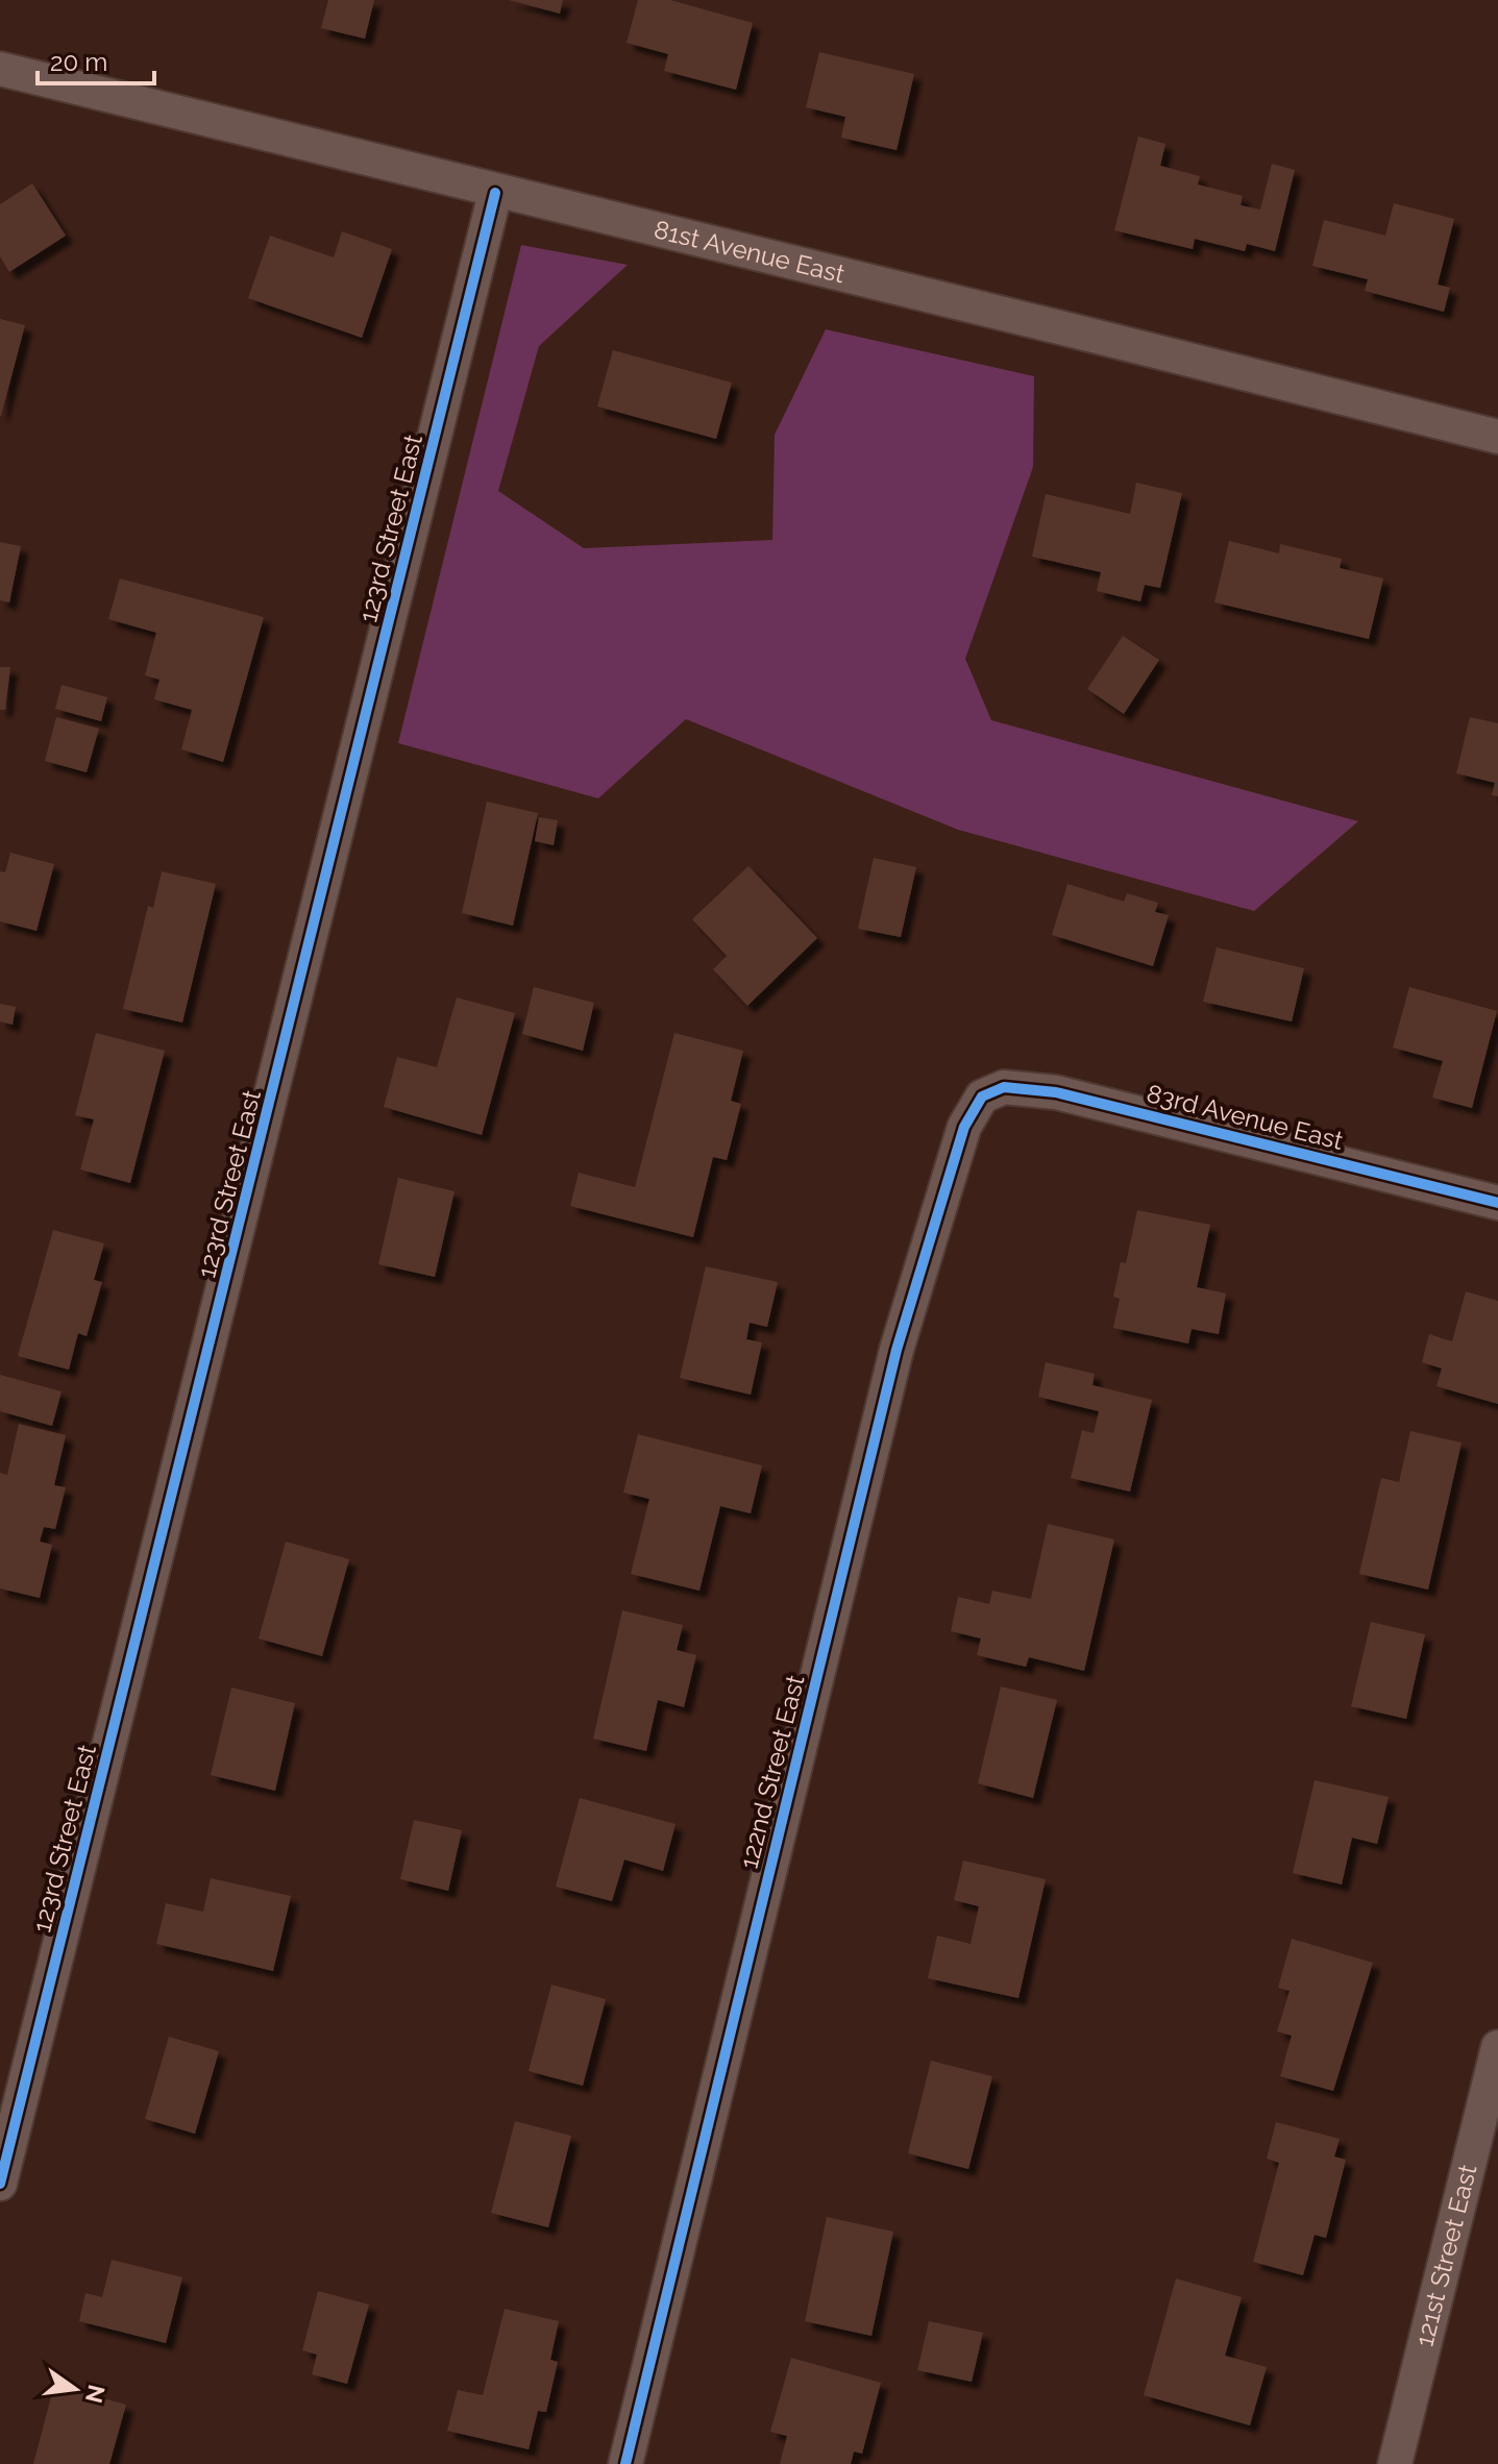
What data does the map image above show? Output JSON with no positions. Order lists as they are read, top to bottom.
{
  "streets": {
    "street": [
      "81st Avenue East",
      "123rd Street East",
      "83rd Avenue East",
      "122nd Street East",
      "121st Street East"
    ]
  },
  "crossings": [
    ["81st Avenue East", "123rd Street East"],
    ["83rd Avenue East", "122nd Street East"]
  ],
  "scale_bar": "20 m",
  "north": "right"
}
